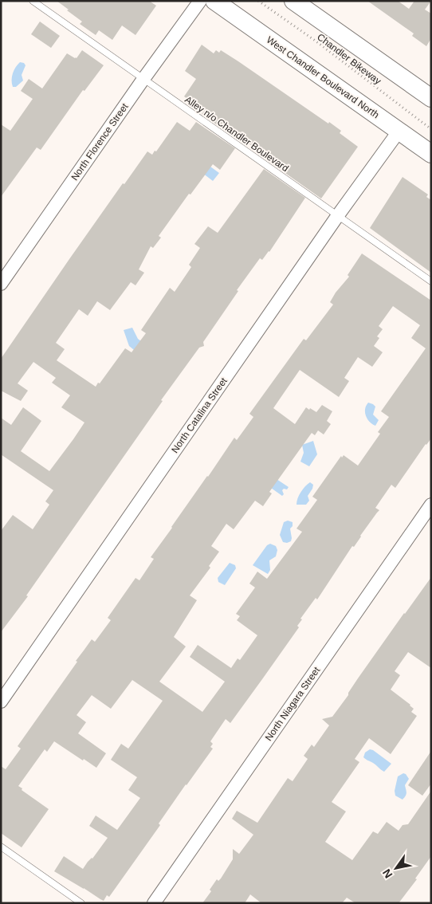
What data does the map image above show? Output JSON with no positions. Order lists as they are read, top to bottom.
{
  "streets": {
    "main road": ["West Chandler Boulevard North"],
    "street": ["North Florence Street", "North Catalina Street", "North Niagara Street"],
    "lane": ["Alley n/o Chandler Boulevard"],
    "path": ["Chandler Bikeway"]
  },
  "crossings": [
    ["West Chandler Boulevard North", "North Catalina Street"],
    ["Alley n/o Chandler Boulevard", "North Florence Street"],
    ["Alley n/o Chandler Boulevard", "North Catalina Street"]
  ],
  "north": "bottom left"
}
